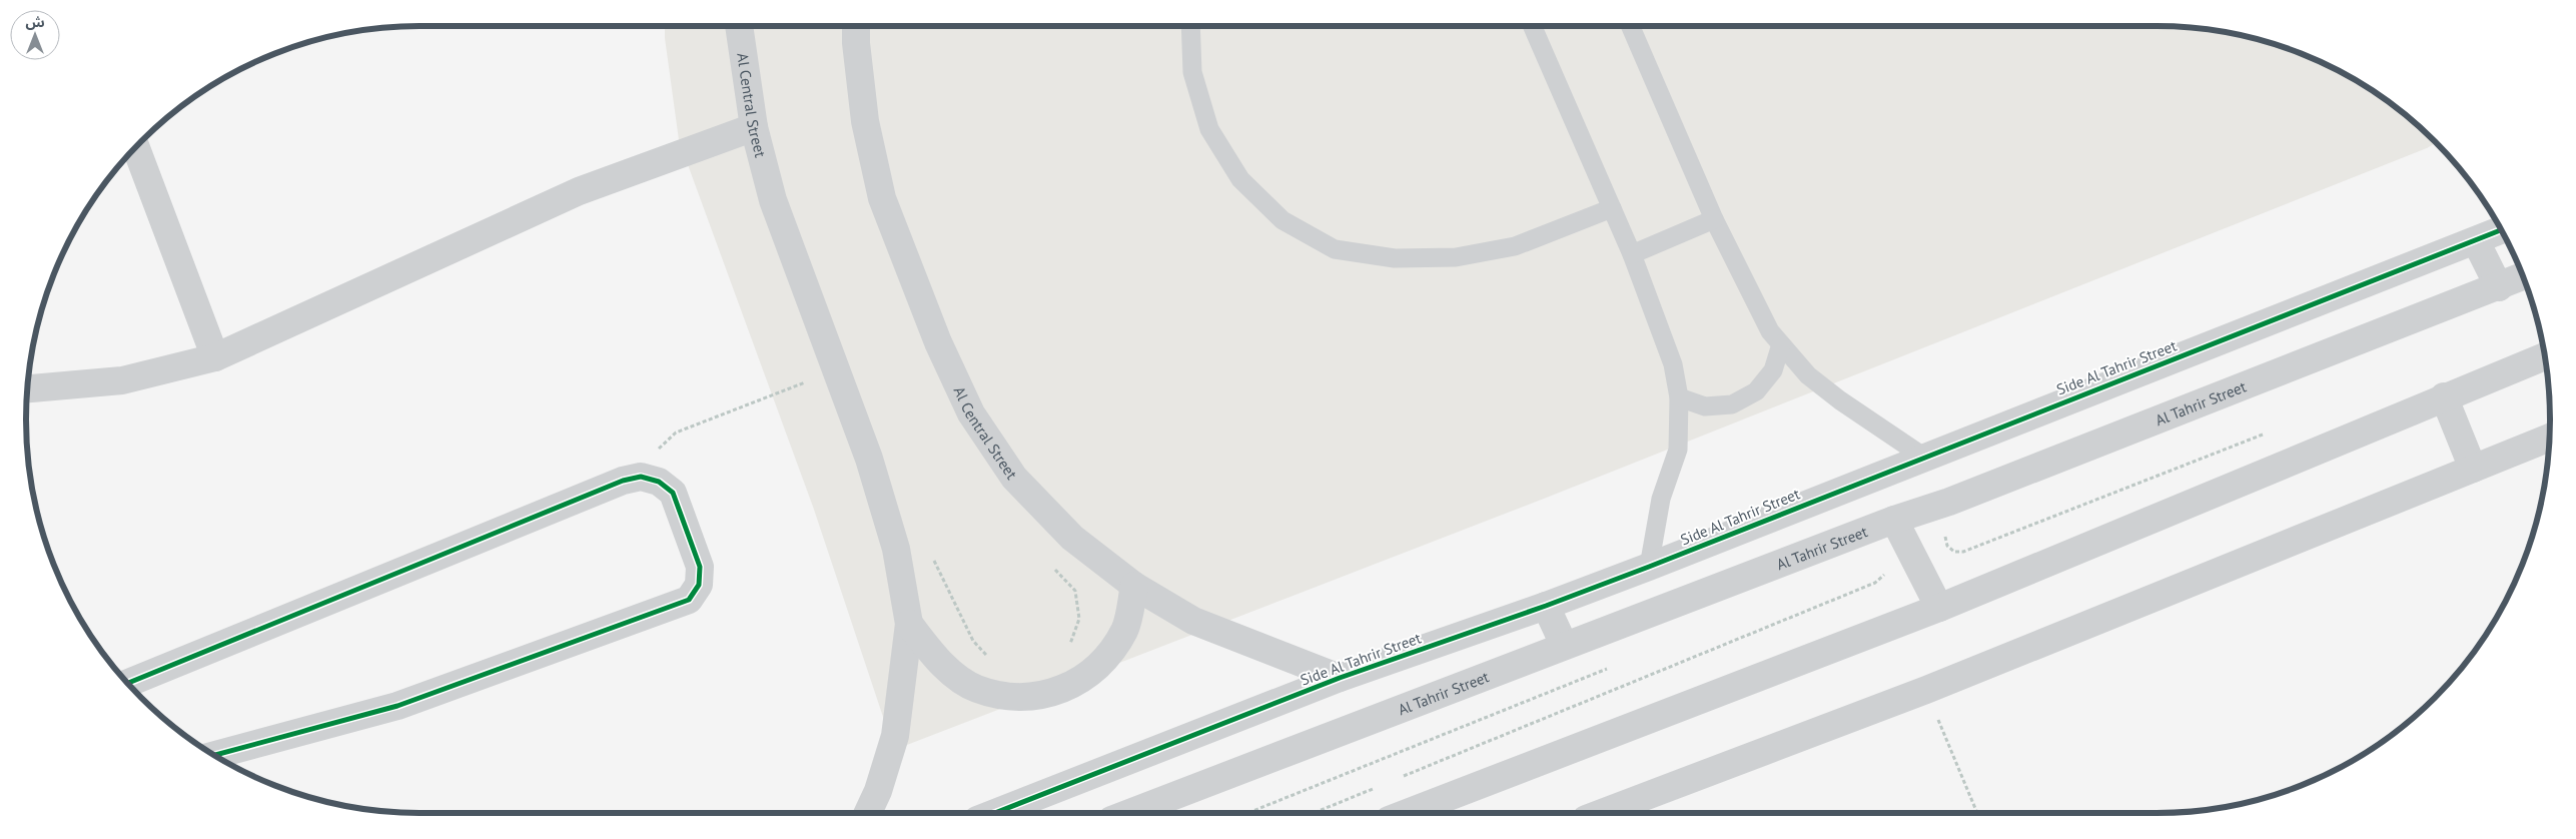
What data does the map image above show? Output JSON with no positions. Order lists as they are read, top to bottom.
{
  "streets": {
    "street": ["Al Central Street", "Side Al Tahrir Street", "Al Tahrir Street"]
  },
  "crossings": [
    ["Al Central Street", "Side Al Tahrir Street"]
  ],
  "north": "top"
}
